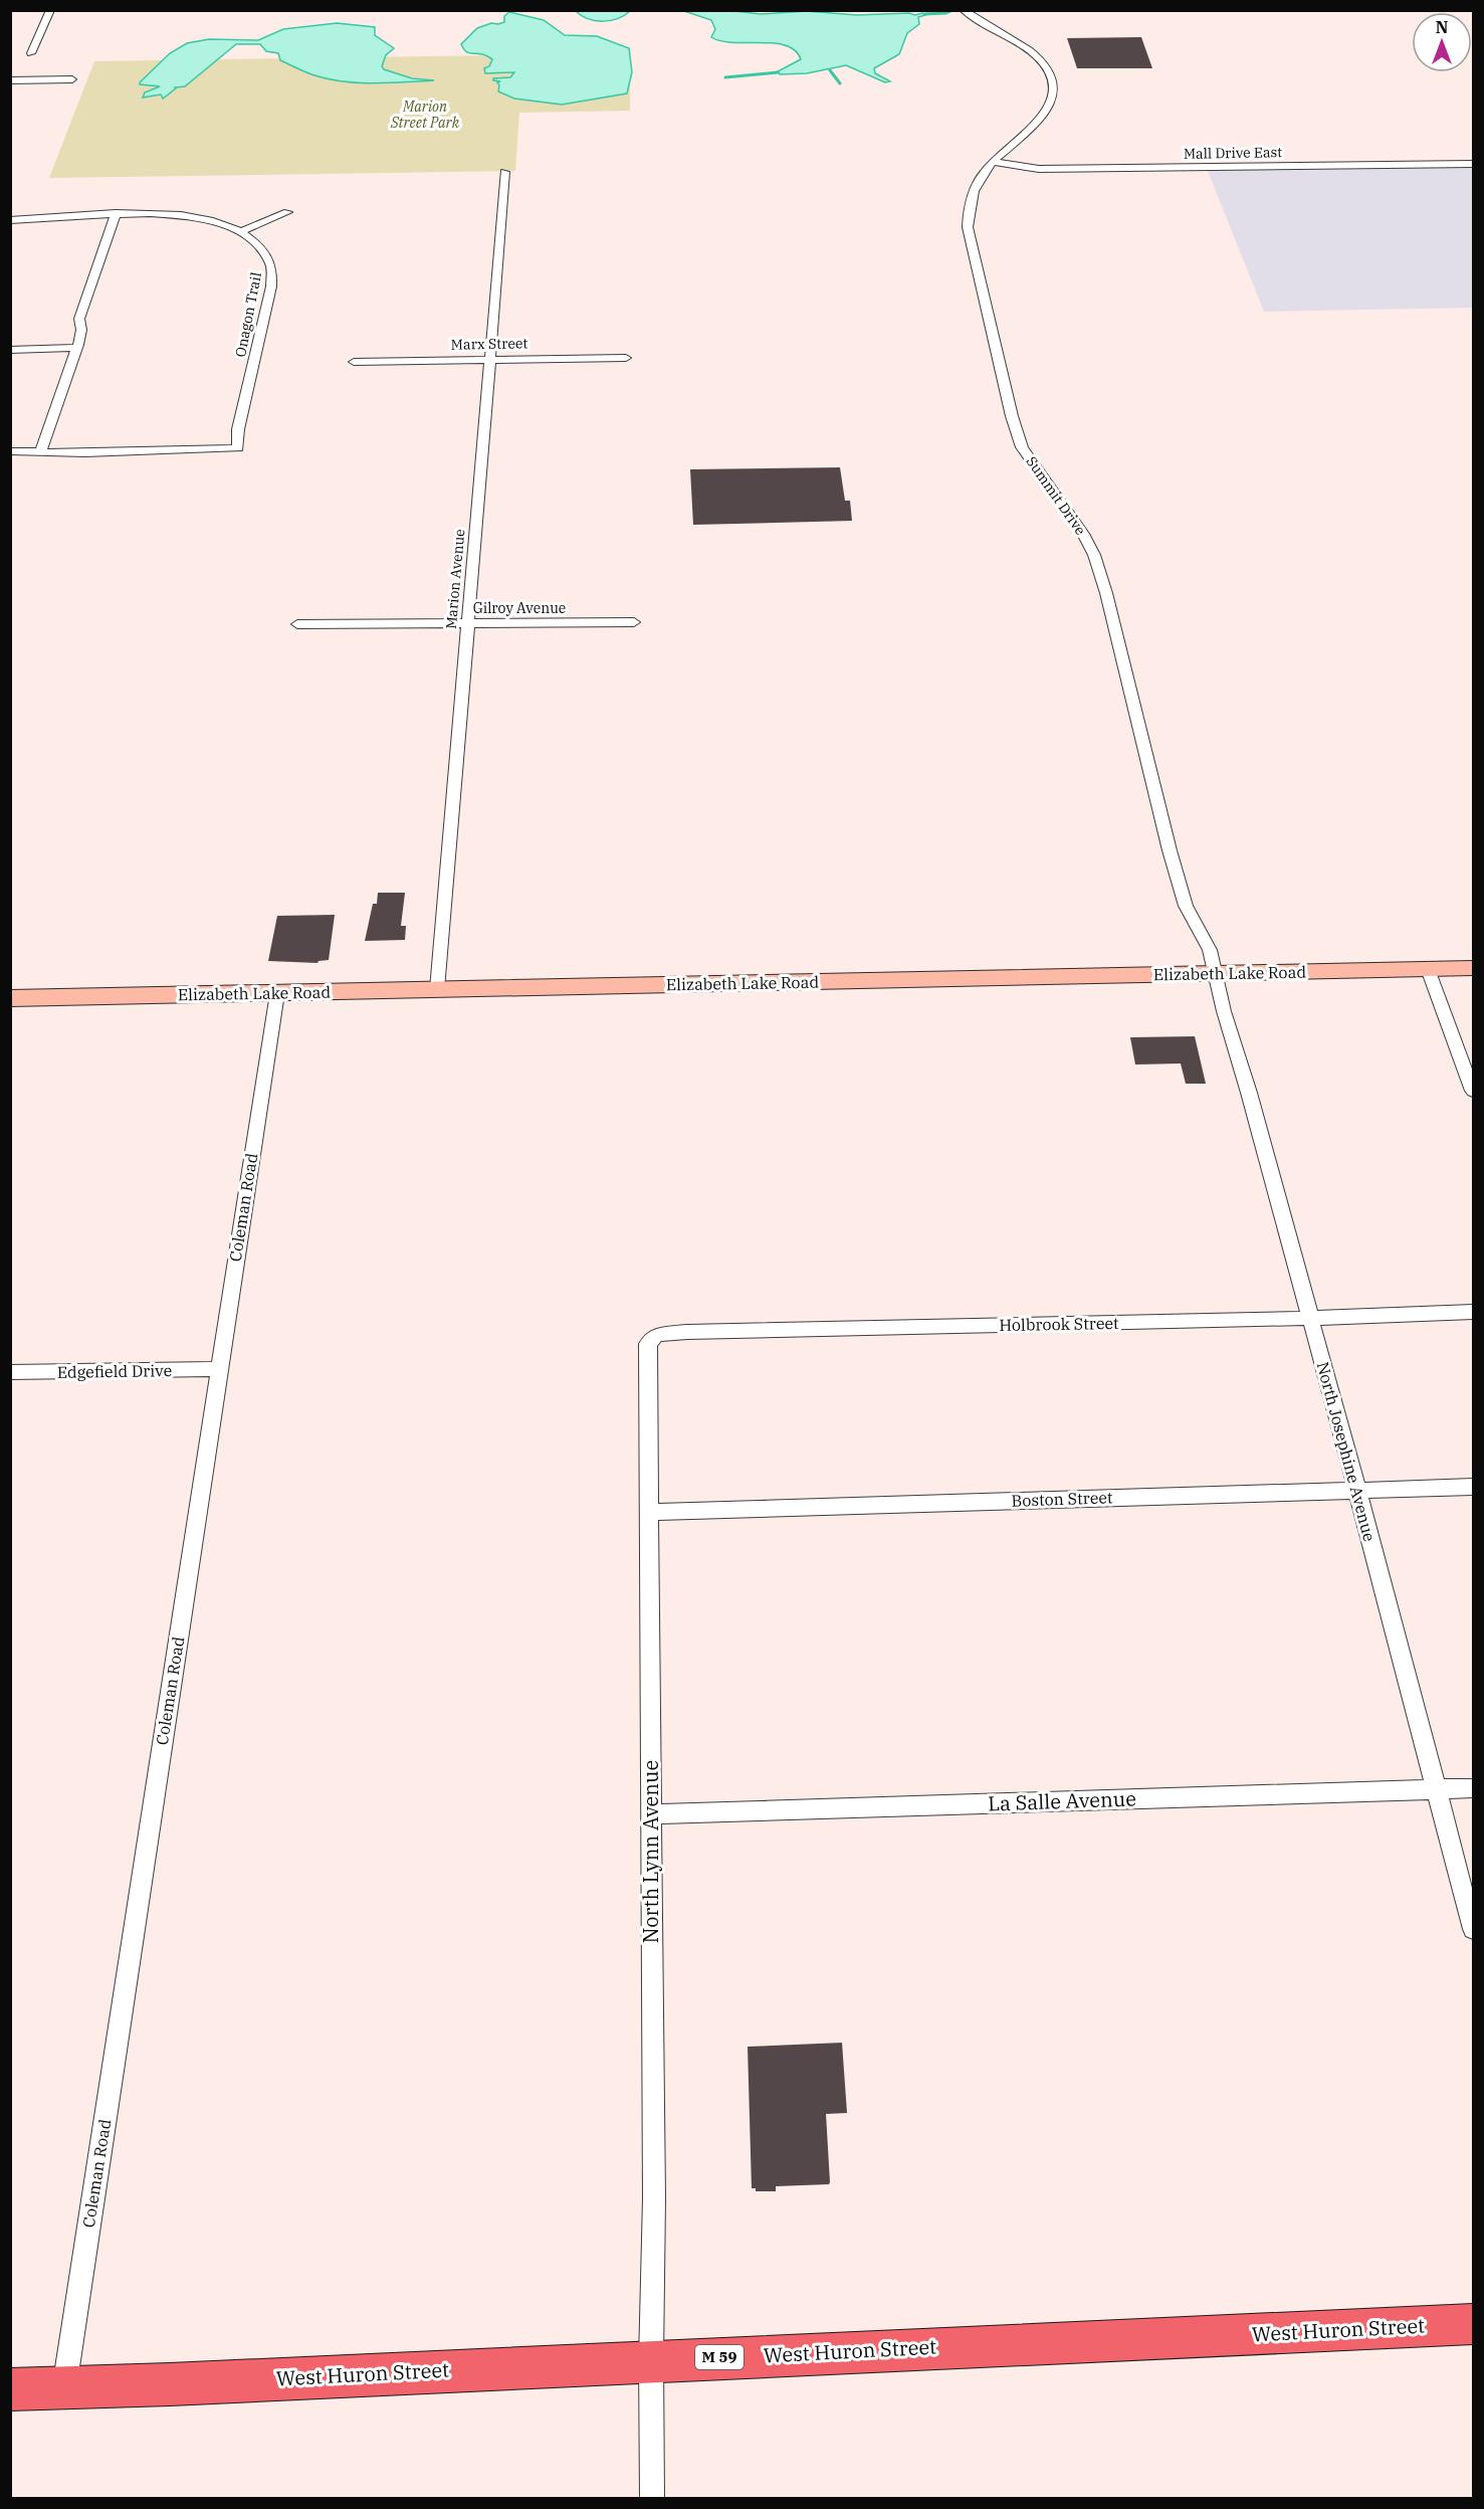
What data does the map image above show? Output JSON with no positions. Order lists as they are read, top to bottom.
{
  "streets": {
    "highway": ["West Huron Street", "M 59"],
    "main road": ["Elizabeth Lake Road"],
    "street": [
      "Mall Drive East",
      "Onagon Trail",
      "Marx Street",
      "Summit Drive",
      "Marion Avenue",
      "Gilroy Avenue",
      "Coleman Road",
      "Holbrook Street",
      "Edgefield Drive",
      "North Josephine Avenue",
      "Boston Street",
      "La Salle Avenue",
      "North Lynn Avenue"
    ]
  },
  "crossings": [
    ["Mall Drive East", "Summit Drive"],
    ["Marx Street", "Marion Avenue"],
    ["Summit Drive", "Elizabeth Lake Road"],
    ["Summit Drive", "North Josephine Avenue"],
    ["Marion Avenue", "Gilroy Avenue"],
    ["Marion Avenue", "Elizabeth Lake Road"],
    ["Elizabeth Lake Road", "Coleman Road"],
    ["Elizabeth Lake Road", "North Josephine Avenue"],
    ["Coleman Road", "Edgefield Drive"],
    ["Coleman Road", "West Huron Street"],
    ["Holbrook Street", "North Josephine Avenue"],
    ["Holbrook Street", "North Lynn Avenue"],
    ["North Josephine Avenue", "Boston Street"],
    ["North Josephine Avenue", "La Salle Avenue"],
    ["Boston Street", "North Lynn Avenue"],
    ["La Salle Avenue", "North Lynn Avenue"],
    ["North Lynn Avenue", "West Huron Street"]
  ],
  "parks": ["Marion Street Park"],
  "north": "top"
}
